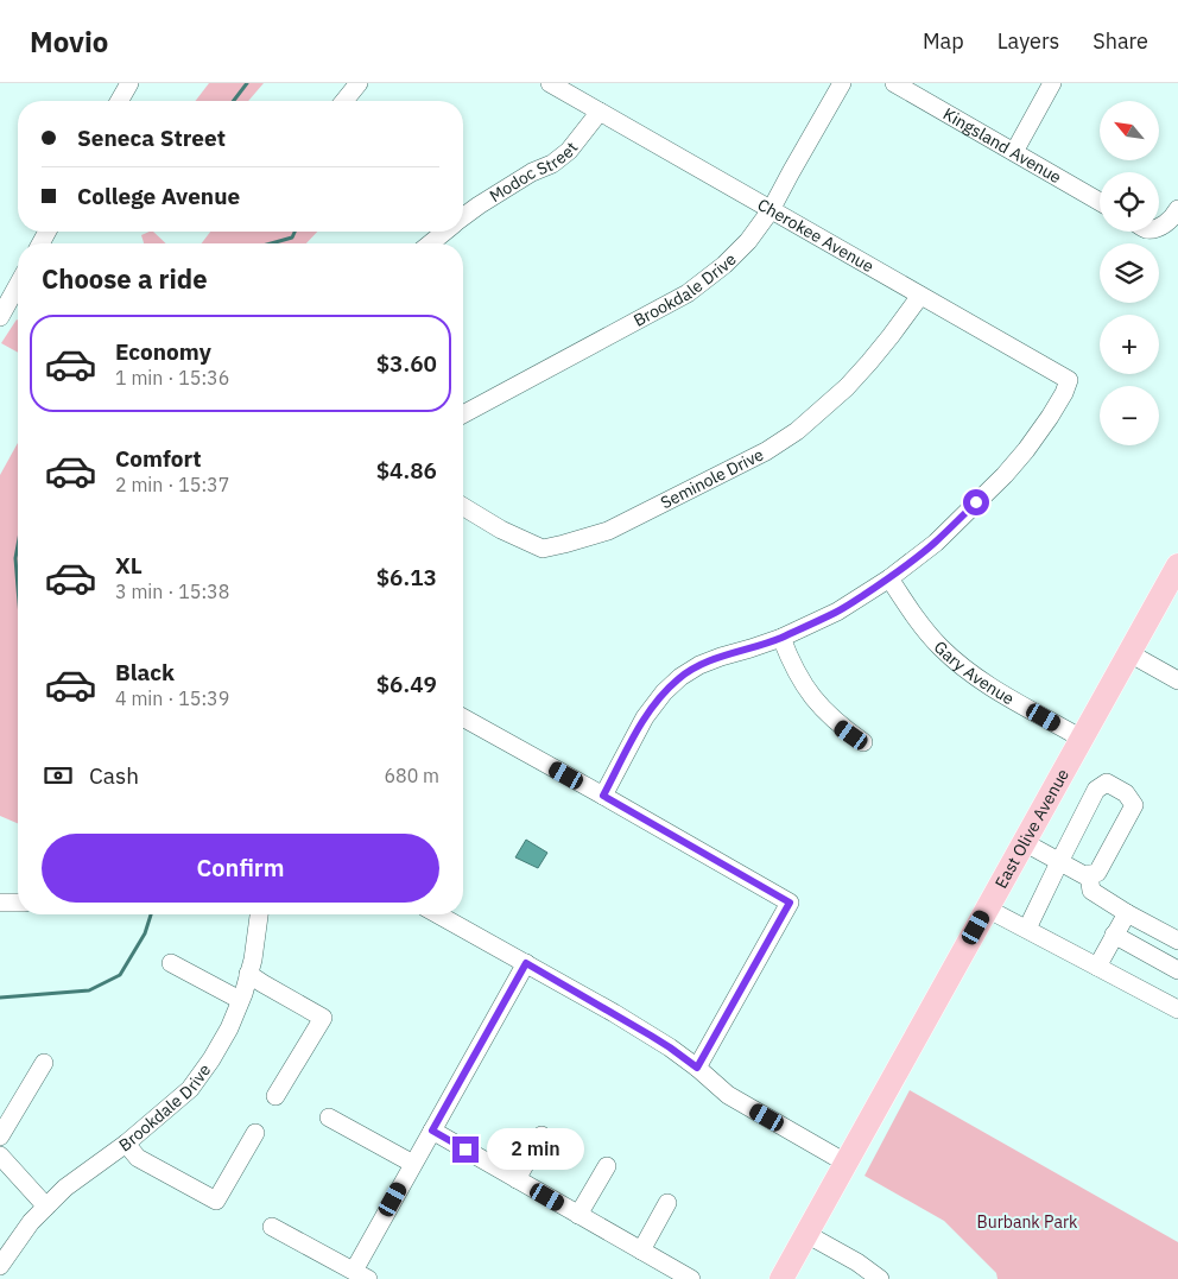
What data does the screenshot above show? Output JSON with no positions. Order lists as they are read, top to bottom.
{
  "streets": {
    "main road": ["East Olive Avenue"],
    "street": [
      "Kingsland Avenue",
      "Modoc Street",
      "Cherokee Avenue",
      "Brookdale Drive",
      "Seminole Drive",
      "Gary Avenue"
    ]
  },
  "crossings": [
    ["Modoc Street", "Cherokee Avenue"],
    ["Cherokee Avenue", "Brookdale Drive"],
    ["Cherokee Avenue", "Seminole Drive"],
    ["Cherokee Avenue", "Gary Avenue"],
    ["Gary Avenue", "East Olive Avenue"]
  ],
  "parks": ["Burbank Park"],
  "north": "top left",
  "page": {
    "header": "Movio",
    "nav": ["Map", "Layers", "Share"],
    "map_buttons": ["+", "−"],
    "banner": ["Seneca Street", "College Avenue"],
    "heading": "Choose a ride",
    "list": [
      {
        "name": "Economy",
        "note": "1 min · 15:36",
        "value": "$3.60"
      },
      {
        "name": "Comfort",
        "note": "2 min · 15:37",
        "value": "$4.86"
      },
      {
        "name": "XL",
        "note": "3 min · 15:38",
        "value": "$6.13"
      },
      {
        "name": "Black",
        "note": "4 min · 15:39",
        "value": "$6.49"
      }
    ],
    "pay": ["Cash", "680 m"],
    "buttons": "Confirm",
    "bubble": "2 min"
  }
}
